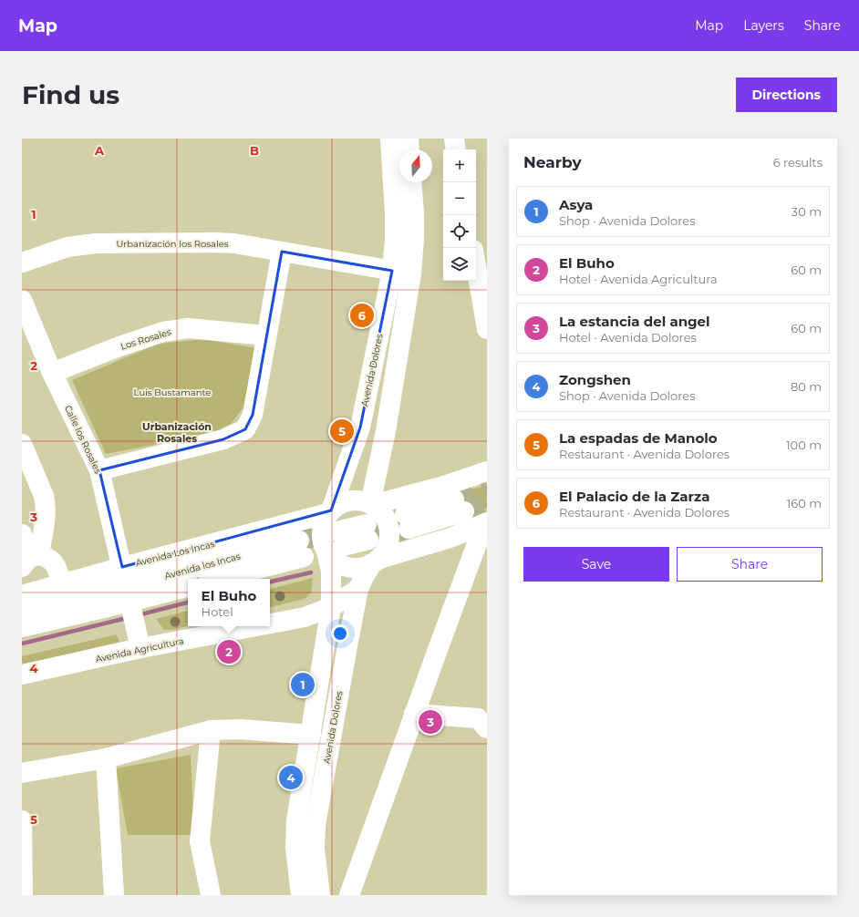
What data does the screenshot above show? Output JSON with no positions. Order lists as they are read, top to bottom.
{
  "streets": {
    "main road": [
      "Urbanización los Rosales",
      "Los Rosales",
      "Avenida Dolores",
      "Calle los Rosales",
      "Avenida Los Incas",
      "Avenida los Incas",
      "Avenida Agricultura"
    ]
  },
  "crossings": [
    ["Urbanización los Rosales", "Avenida Dolores"],
    ["Los Rosales", "Calle los Rosales"],
    ["Avenida Dolores", "Avenida Los Incas"],
    ["Avenida Dolores", "Avenida Agricultura"],
    ["Calle los Rosales", "Avenida Los Incas"],
    ["Calle los Rosales", "Avenida Agricultura"],
    ["Avenida Los Incas", "Avenida los Incas"]
  ],
  "districts": ["Urbanización Rosales"],
  "parks": ["Luis Bustamante"],
  "north": "top",
  "page": {
    "header": "Map",
    "nav": ["Map", "Layers", "Share"],
    "buttons": [
      "Directions",
      ["Save", "Share"]
    ],
    "title": "Find us",
    "heading": ["Nearby", "6 results"],
    "map_buttons": ["+", "−"],
    "list": [
      {
        "mark": "1",
        "name": "Asya",
        "note": "Shop · Avenida Dolores",
        "value": "30 m"
      },
      {
        "mark": "2",
        "name": "El Buho",
        "note": "Hotel · Avenida Agricultura",
        "value": "60 m"
      },
      {
        "mark": "3",
        "name": "La estancia del angel",
        "note": "Hotel · Avenida Dolores",
        "value": "60 m"
      },
      {
        "mark": "4",
        "name": "Zongshen",
        "note": "Shop · Avenida Dolores",
        "value": "80 m"
      },
      {
        "mark": "5",
        "name": "La espadas de Manolo",
        "note": "Restaurant · Avenida Dolores",
        "value": "100 m"
      },
      {
        "mark": "6",
        "name": "El Palacio de la Zarza",
        "note": "Restaurant · Avenida Dolores",
        "value": "160 m"
      }
    ],
    "pins": [
      "6",
      "5",
      "2",
      "1",
      "3",
      "4"
    ],
    "popup": ["El Buho", "Hotel"]
  },
  "grid": {
    "columns": ["A", "B"],
    "rows": [
      "1",
      "2",
      "3",
      "4",
      "5"
    ]
  }
}
